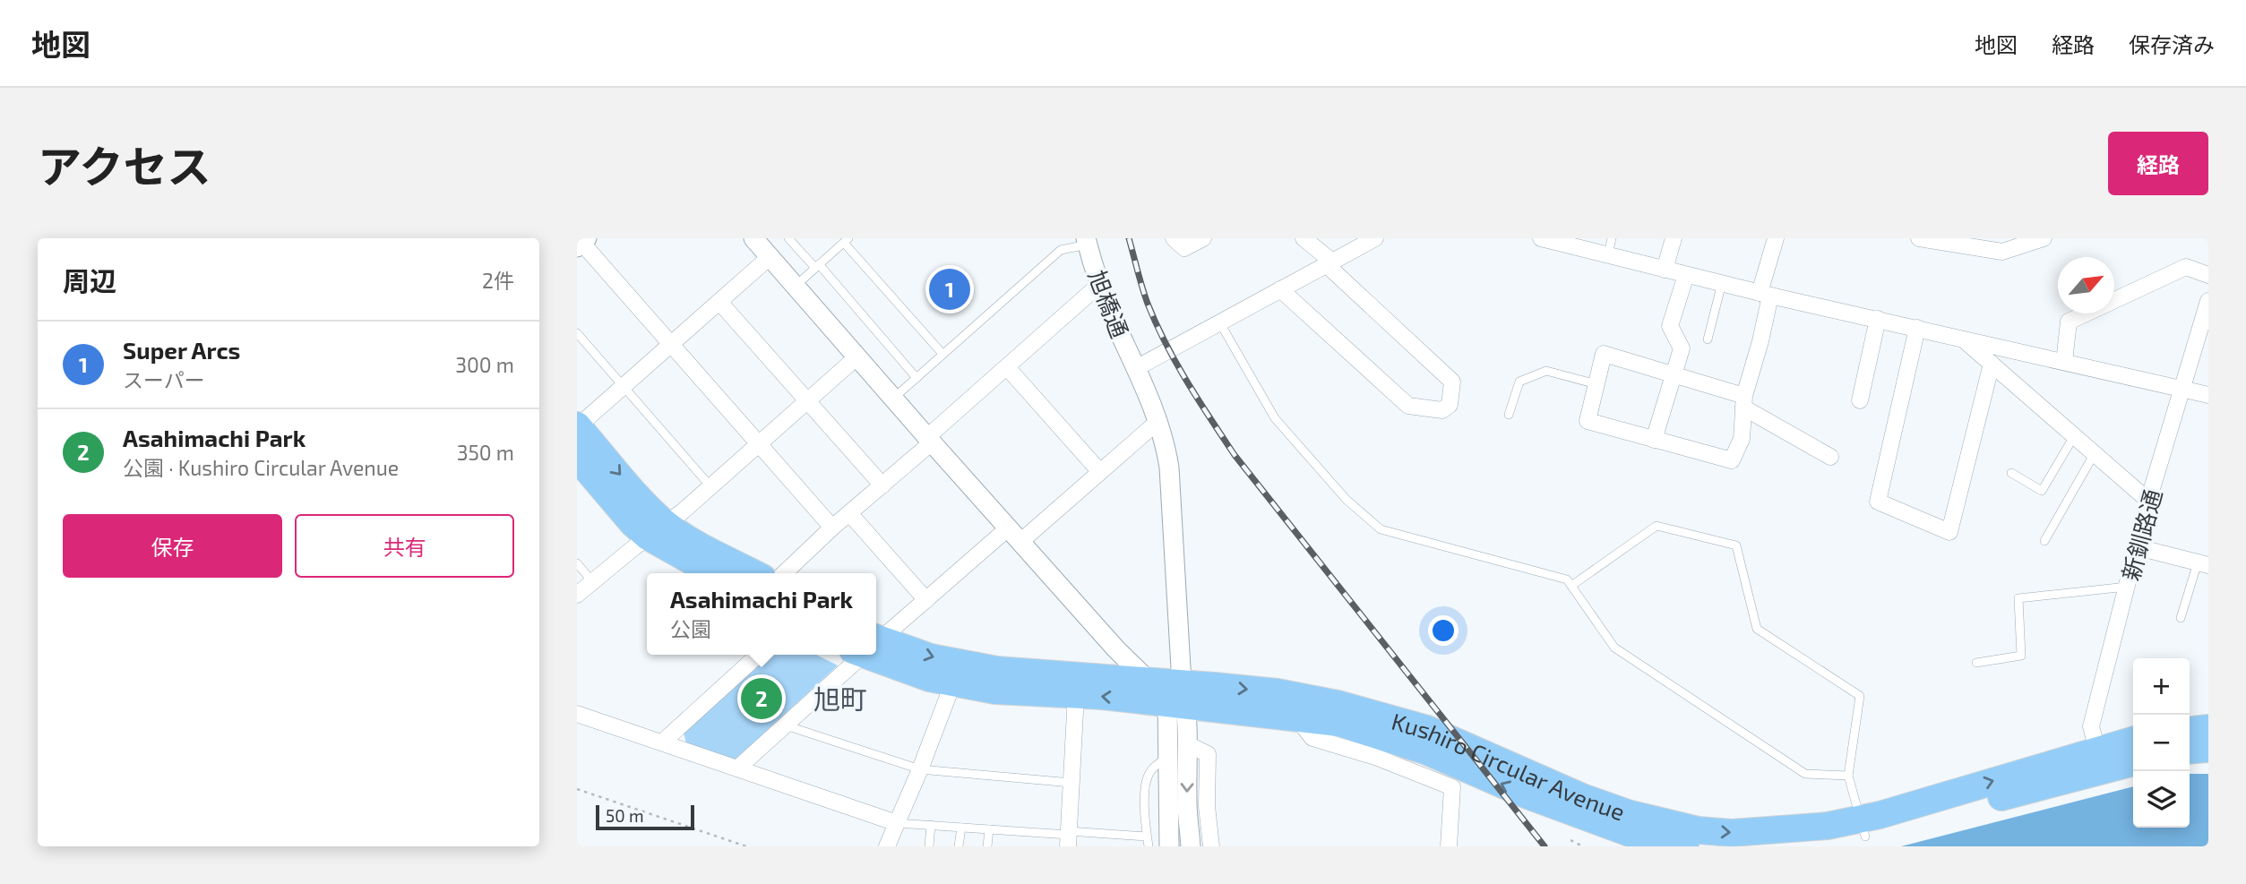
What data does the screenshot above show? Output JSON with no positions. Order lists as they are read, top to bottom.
{
  "streets": {
    "highway": ["Kushiro Circular Avenue"],
    "street": ["旭橋通", "新釧路通"]
  },
  "crossings": [
    ["旭橋通", "Kushiro Circular Avenue"],
    ["新釧路通", "Kushiro Circular Avenue"]
  ],
  "districts": ["旭町"],
  "scale_bar": "50 m",
  "north": "top right",
  "page": {
    "header": "地図",
    "nav": ["地図", "経路", "保存済み"],
    "title": "アクセス",
    "buttons": [
      "経路",
      ["保存", "共有"]
    ],
    "heading": ["周辺", "2件"],
    "pins": ["1", "2"],
    "list": [
      {
        "mark": "1",
        "name": "Super Arcs",
        "note": "スーパー",
        "value": "300 m"
      },
      {
        "mark": "2",
        "name": "Asahimachi Park",
        "note": "公園 · Kushiro Circular Avenue",
        "value": "350 m"
      }
    ],
    "popup": ["Asahimachi Park", "公園"],
    "map_buttons": ["+", "−"],
    "scale": "50 m"
  }
}
